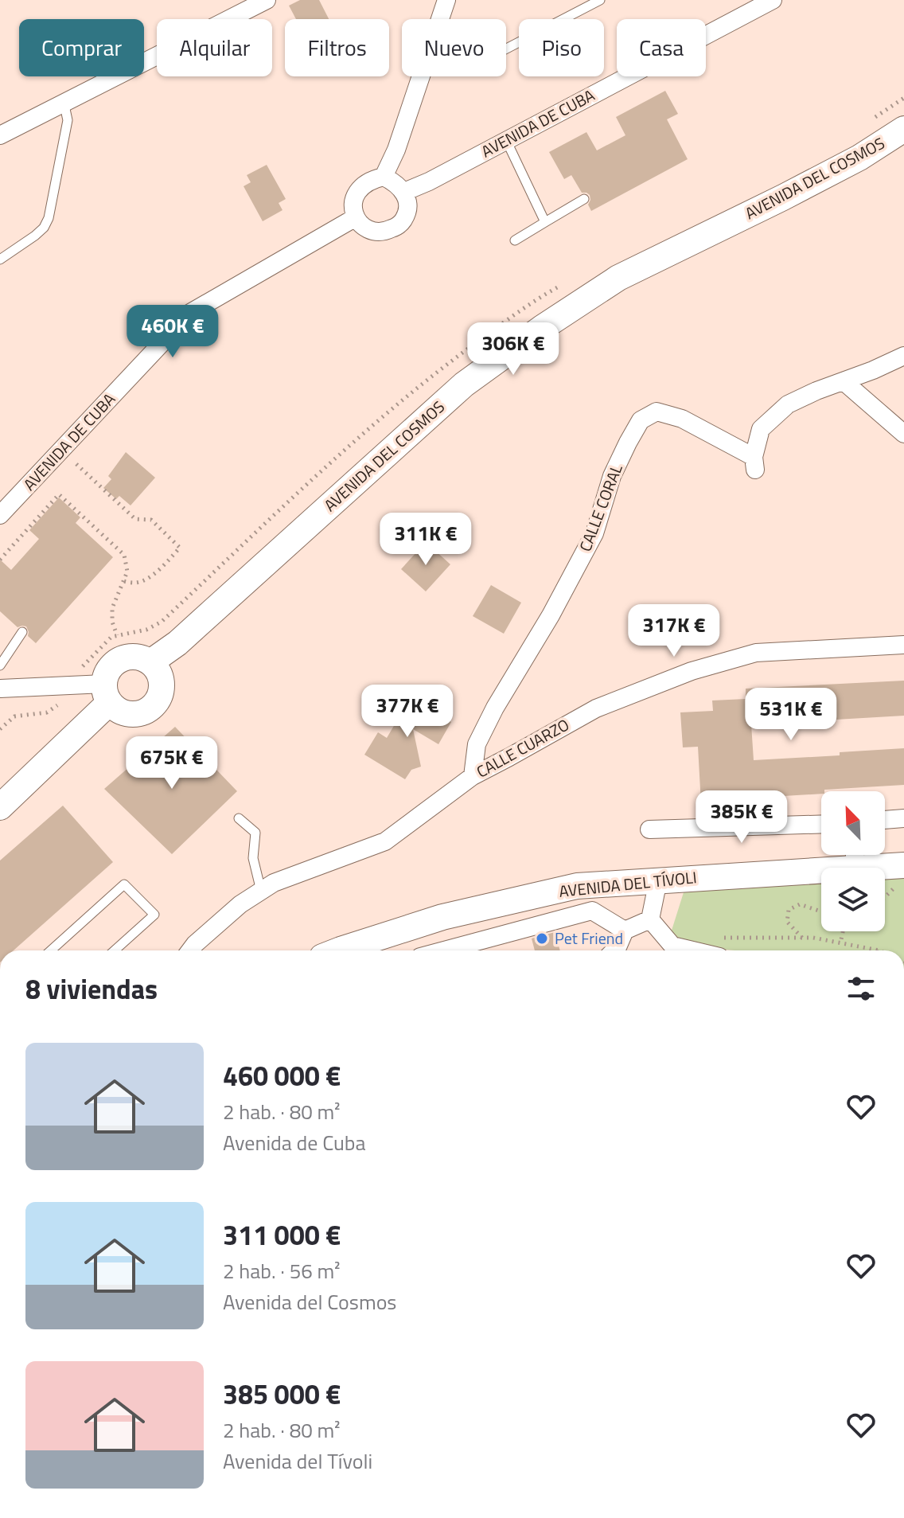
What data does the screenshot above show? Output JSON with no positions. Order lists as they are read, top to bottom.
{
  "streets": {
    "street": [
      "AVENIDA DE CUBA",
      "AVENIDA DEL COSMOS",
      "CALLE CORAL",
      "CALLE CUARZO",
      "AVENIDA DEL TÍVOLI"
    ]
  },
  "crossings": [
    ["CALLE CORAL", "CALLE CUARZO"]
  ],
  "places": ["Pet Friend"],
  "north": "top left",
  "page": {
    "chip": [
      "Comprar",
      "Alquilar",
      "Filtros",
      "Nuevo",
      "Piso",
      "Casa"
    ],
    "price": [
      "460K €",
      "306K €",
      "311K €",
      "317K €",
      "377K €",
      "531K €",
      "675K €",
      "385K €"
    ],
    "heading": "8 viviendas",
    "list": [
      {
        "name": "460 000 €",
        "note": "2 hab. · 80 m² · Avenida de Cuba"
      },
      {
        "name": "311 000 €",
        "note": "2 hab. · 56 m² · Avenida del Cosmos"
      },
      {
        "name": "385 000 €",
        "note": "2 hab. · 80 m² · Avenida del Tívoli"
      }
    ]
  }
}
